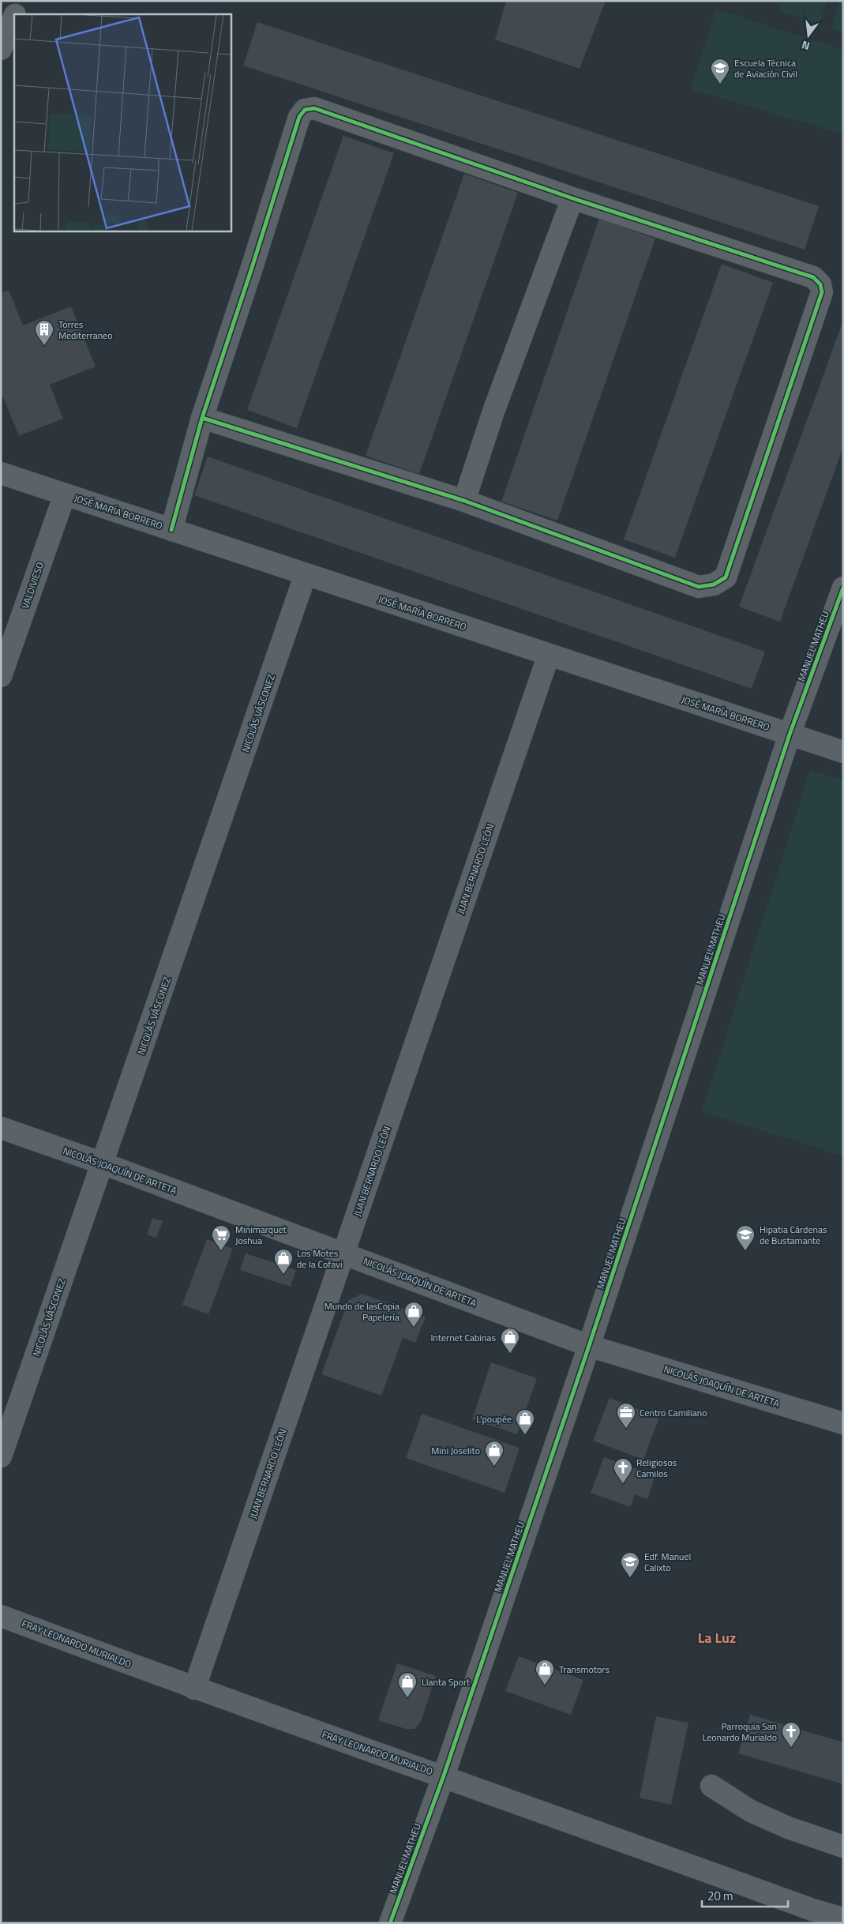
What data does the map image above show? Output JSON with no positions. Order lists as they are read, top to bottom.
{
  "streets": {
    "street": [
      "JOSÉ MARÍA BORRERO",
      "VALDIVIESO",
      "MANUEL MATHEU",
      "NICOLÁS VÁSCONEZ",
      "JUAN BERNARDO LEÓN",
      "NICOLÁS JOAQUÍN DE ARTETA",
      "FRAY LEONARDO MURIALDO"
    ]
  },
  "crossings": [
    ["JOSÉ MARÍA BORRERO", "VALDIVIESO"],
    ["JOSÉ MARÍA BORRERO", "MANUEL MATHEU"],
    ["JOSÉ MARÍA BORRERO", "NICOLÁS VÁSCONEZ"],
    ["JOSÉ MARÍA BORRERO", "JUAN BERNARDO LEÓN"],
    ["MANUEL MATHEU", "NICOLÁS JOAQUÍN DE ARTETA"],
    ["MANUEL MATHEU", "FRAY LEONARDO MURIALDO"],
    ["NICOLÁS VÁSCONEZ", "NICOLÁS JOAQUÍN DE ARTETA"],
    ["JUAN BERNARDO LEÓN", "NICOLÁS JOAQUÍN DE ARTETA"],
    ["JUAN BERNARDO LEÓN", "FRAY LEONARDO MURIALDO"]
  ],
  "districts": ["La Luz"],
  "places": {
    "school or university": ["Escuela Técnica de Aviación Civil", "Hipatia Cárdenas de Bustamante", "Edf. Manuel Calixto"],
    "building": ["Torres Mediterraneo"],
    "supermarket": ["Minimarquet Joshua"],
    "shop": [
      "Los Motes de la Cofavi",
      "Mundo de lasCopia Papelería",
      "Internet Cabinas",
      "L'poupée",
      "Mini Joselito",
      "Transmotors",
      "Llanta Sport"
    ],
    "office": ["Centro Camiliano"],
    "church": ["Religiosos Camilos", "Parroquia San Leonardo Murialdo"]
  },
  "scale_bar": "20 m",
  "north": "bottom"
}
